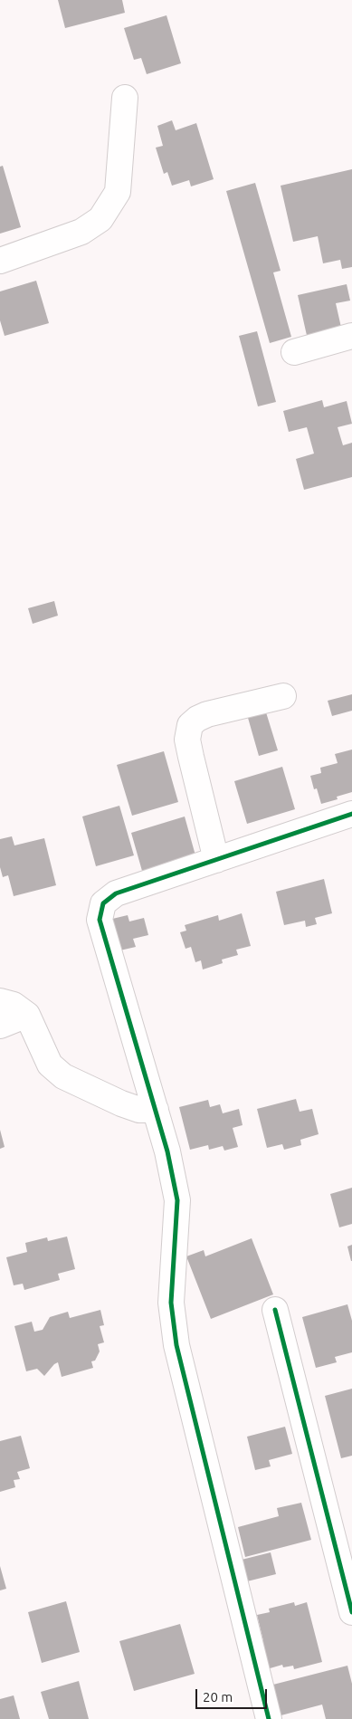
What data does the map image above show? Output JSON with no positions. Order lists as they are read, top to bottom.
{
  "scale_bar": "20 m"
}
